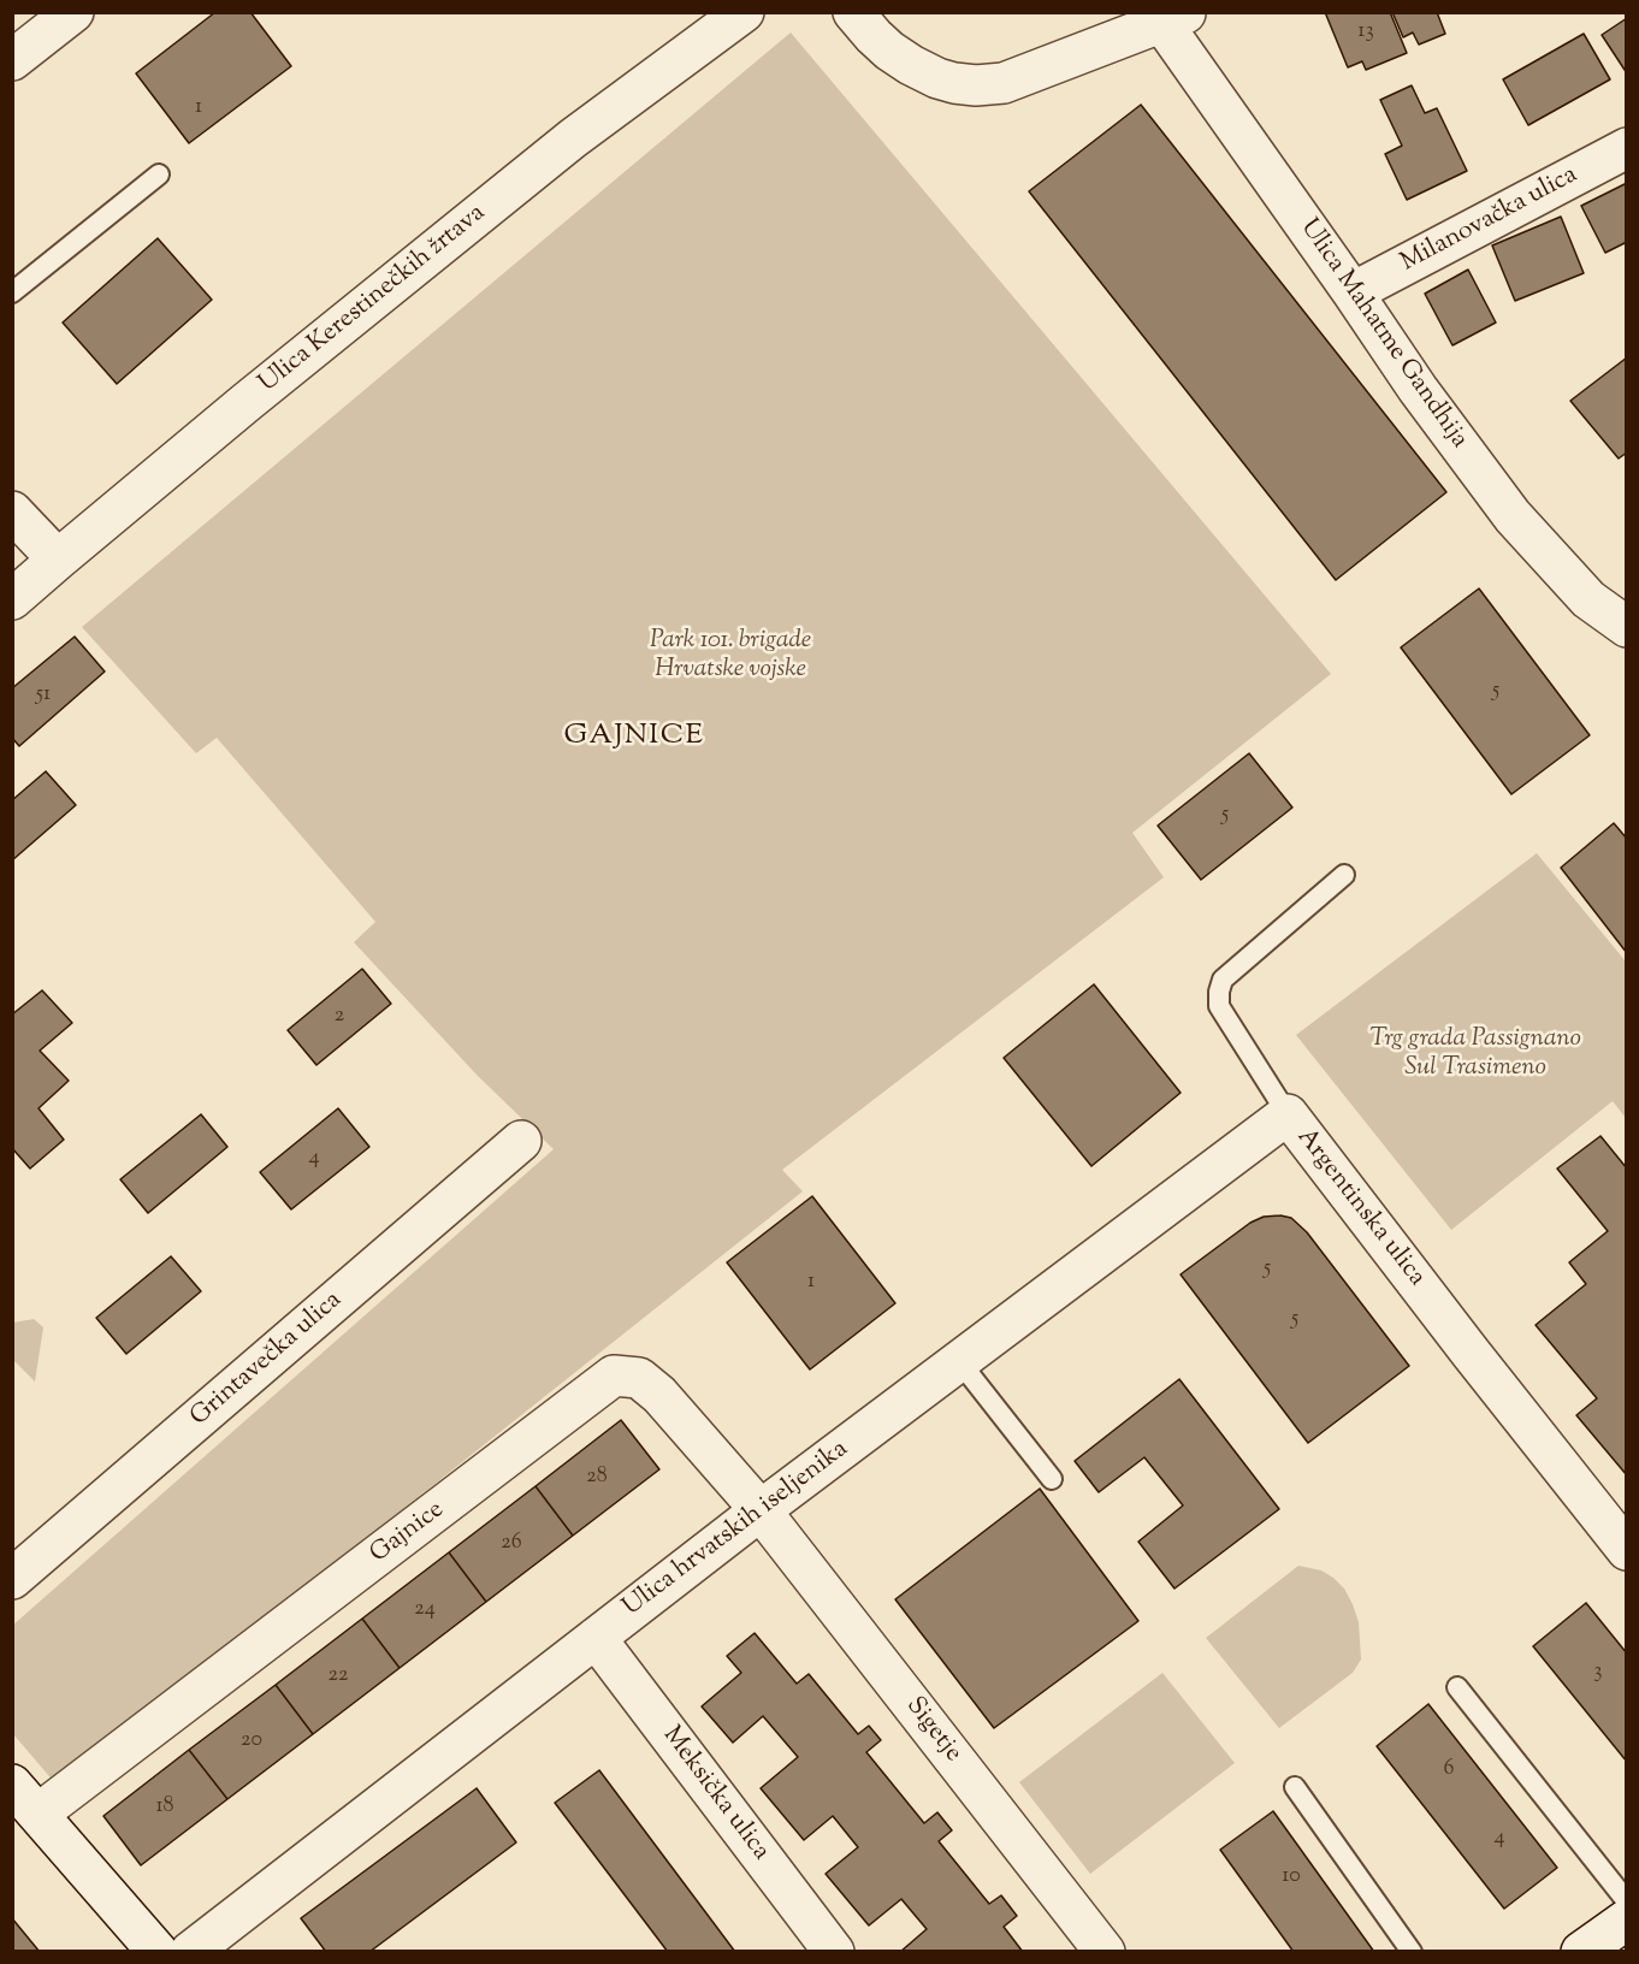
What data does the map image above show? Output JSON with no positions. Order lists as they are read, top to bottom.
{
  "streets": {
    "street": [
      "Milanovačka ulica",
      "Ulica Kerestinečkih žrtava",
      "Ulica Mahatme Gandhija",
      "Argentinska ulica",
      "Grintavečka ulica",
      "Ulica hrvatskih iseljenika",
      "Gajnice",
      "Sigetje",
      "Meksička ulica"
    ]
  },
  "crossings": [
    ["Milanovačka ulica", "Ulica Mahatme Gandhija"],
    ["Argentinska ulica", "Ulica hrvatskih iseljenika"],
    ["Ulica hrvatskih iseljenika", "Gajnice"],
    ["Ulica hrvatskih iseljenika", "Sigetje"],
    ["Ulica hrvatskih iseljenika", "Meksička ulica"],
    ["Gajnice", "Sigetje"]
  ],
  "districts": ["GAJNICE"],
  "parks": ["Park 101. brigade Hrvatske vojske", "Trg grada Passignano Sul Trasimeno"],
  "house_numbers": [
    "13",
    "1",
    "5",
    "51",
    "5",
    "2",
    "4",
    "5",
    "1",
    "5",
    "28",
    "26",
    "24",
    "3",
    "22",
    "20",
    "6",
    "18",
    "4",
    "10"
  ]
}
